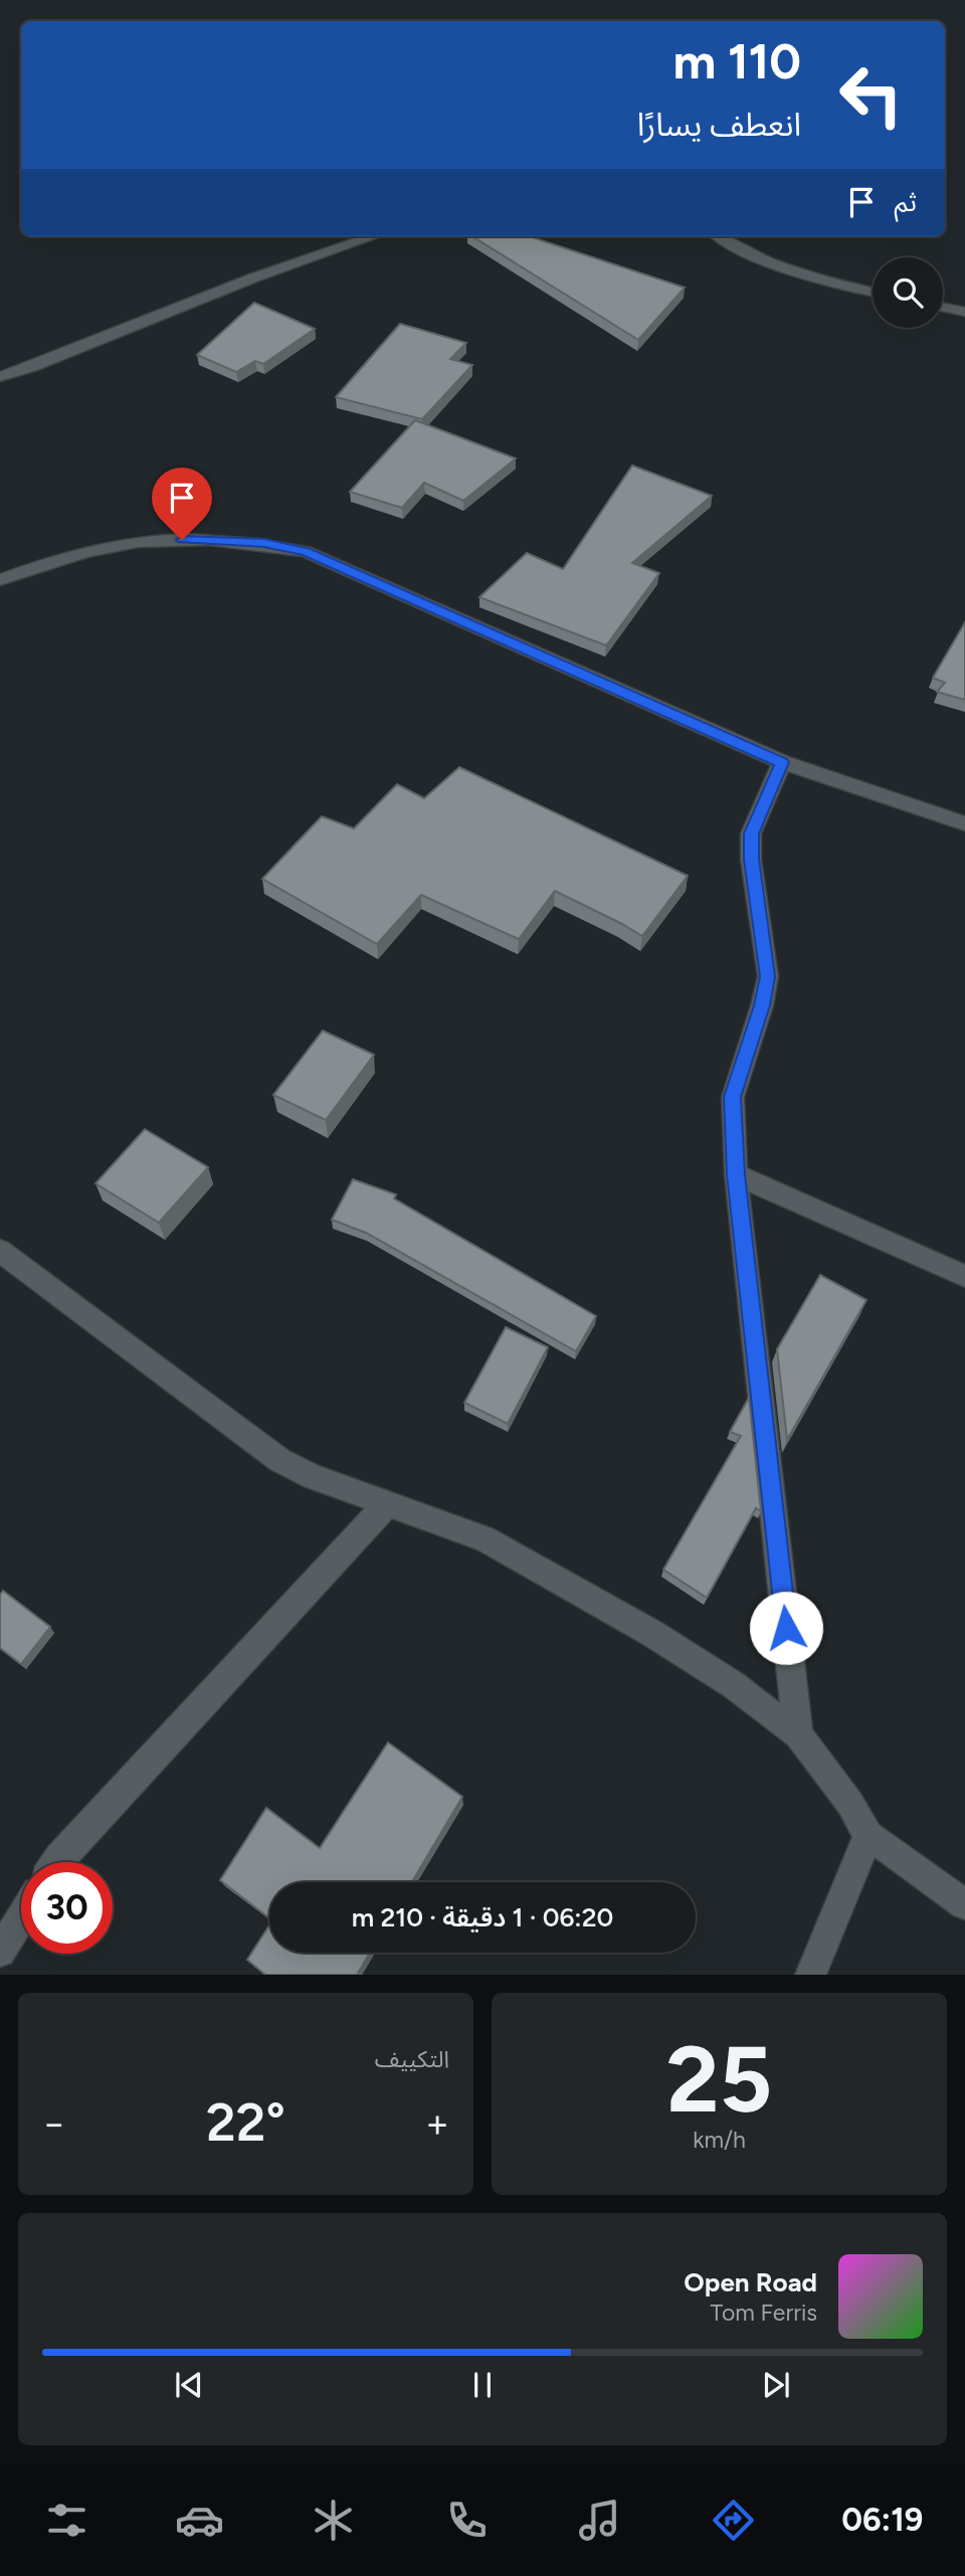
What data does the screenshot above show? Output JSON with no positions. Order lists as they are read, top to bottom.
{
  "page": {
    "turn": ["110 m", "انعطف يسارًا"],
    "then": "ثم",
    "limit": "30",
    "trip": "06:20 · 1 دقيقة · 210 m",
    "tile": [
      ["25", "km/h"],
      "التكييف"
    ],
    "heat": ["−", "22°", "+"],
    "song": ["Open Road", "Tom Ferris"],
    "tabs": "06:19"
  }
}
